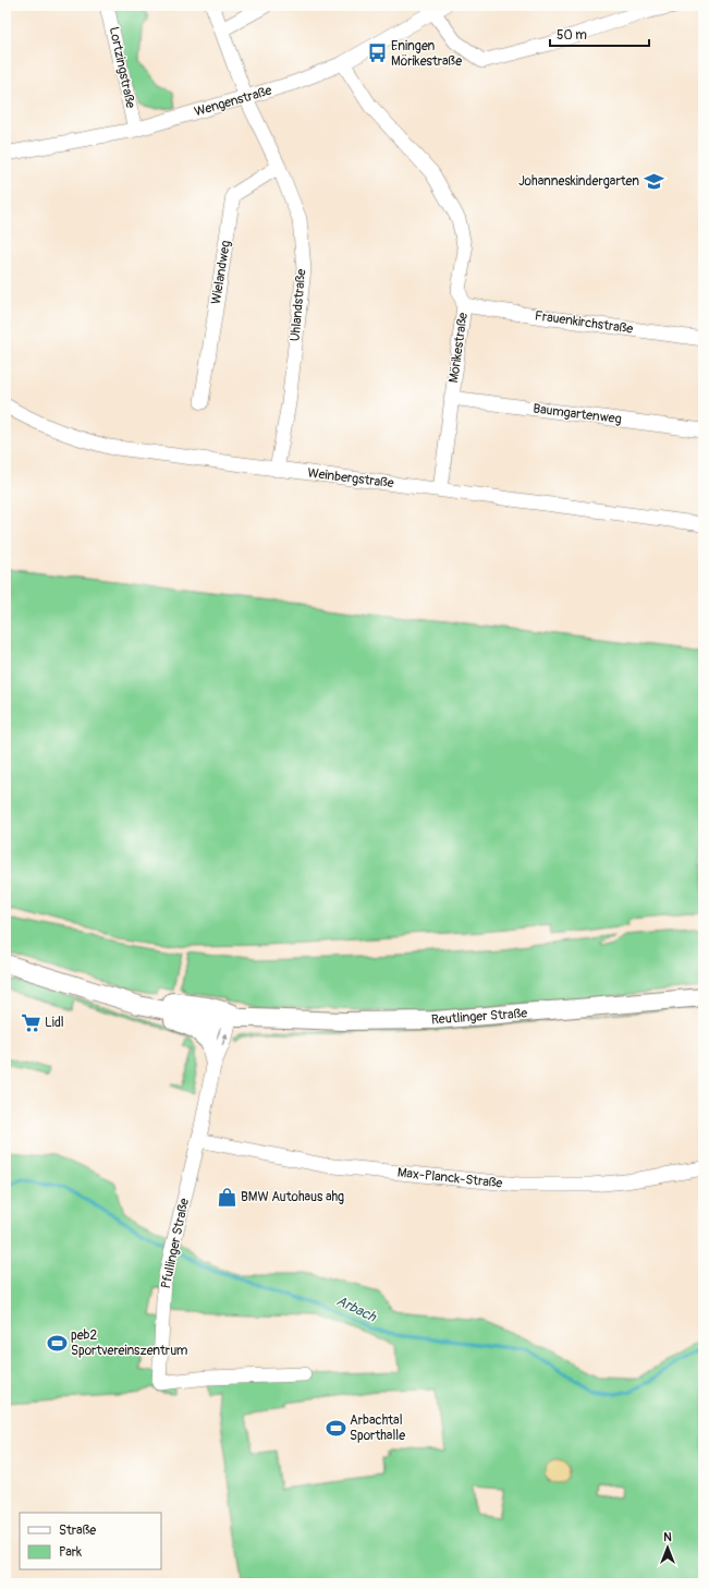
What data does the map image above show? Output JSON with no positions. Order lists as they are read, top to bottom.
{
  "streets": {
    "main road": ["Reutlinger Straße"],
    "street": [
      "Lortzingstraße",
      "Wengenstraße",
      "Wielandweg",
      "Uhlandstraße",
      "Frauenkirchstraße",
      "Mörikestraße",
      "Baumgartenweg",
      "Weinbergstraße",
      "Max-Planck-Straße",
      "Pfullinger Straße"
    ]
  },
  "crossings": [
    ["Lortzingstraße", "Wengenstraße"],
    ["Wengenstraße", "Uhlandstraße"],
    ["Wengenstraße", "Mörikestraße"],
    ["Wielandweg", "Uhlandstraße"],
    ["Uhlandstraße", "Weinbergstraße"],
    ["Frauenkirchstraße", "Mörikestraße"],
    ["Mörikestraße", "Baumgartenweg"],
    ["Mörikestraße", "Weinbergstraße"],
    ["Reutlinger Straße", "Pfullinger Straße"],
    ["Max-Planck-Straße", "Pfullinger Straße"]
  ],
  "water": ["Arbach"],
  "places": {
    "bus stop": ["Eningen Mörikestraße"],
    "school or university": ["Johanneskindergarten"],
    "supermarket": ["Lidl"],
    "shop": ["BMW Autohaus ahg"],
    "sports": ["peb2 Sportvereinszentrum", "Arbachtal Sporthalle"]
  },
  "legend": ["Straße", "Park"],
  "scale_bar": "50 m",
  "north": "top"
}
